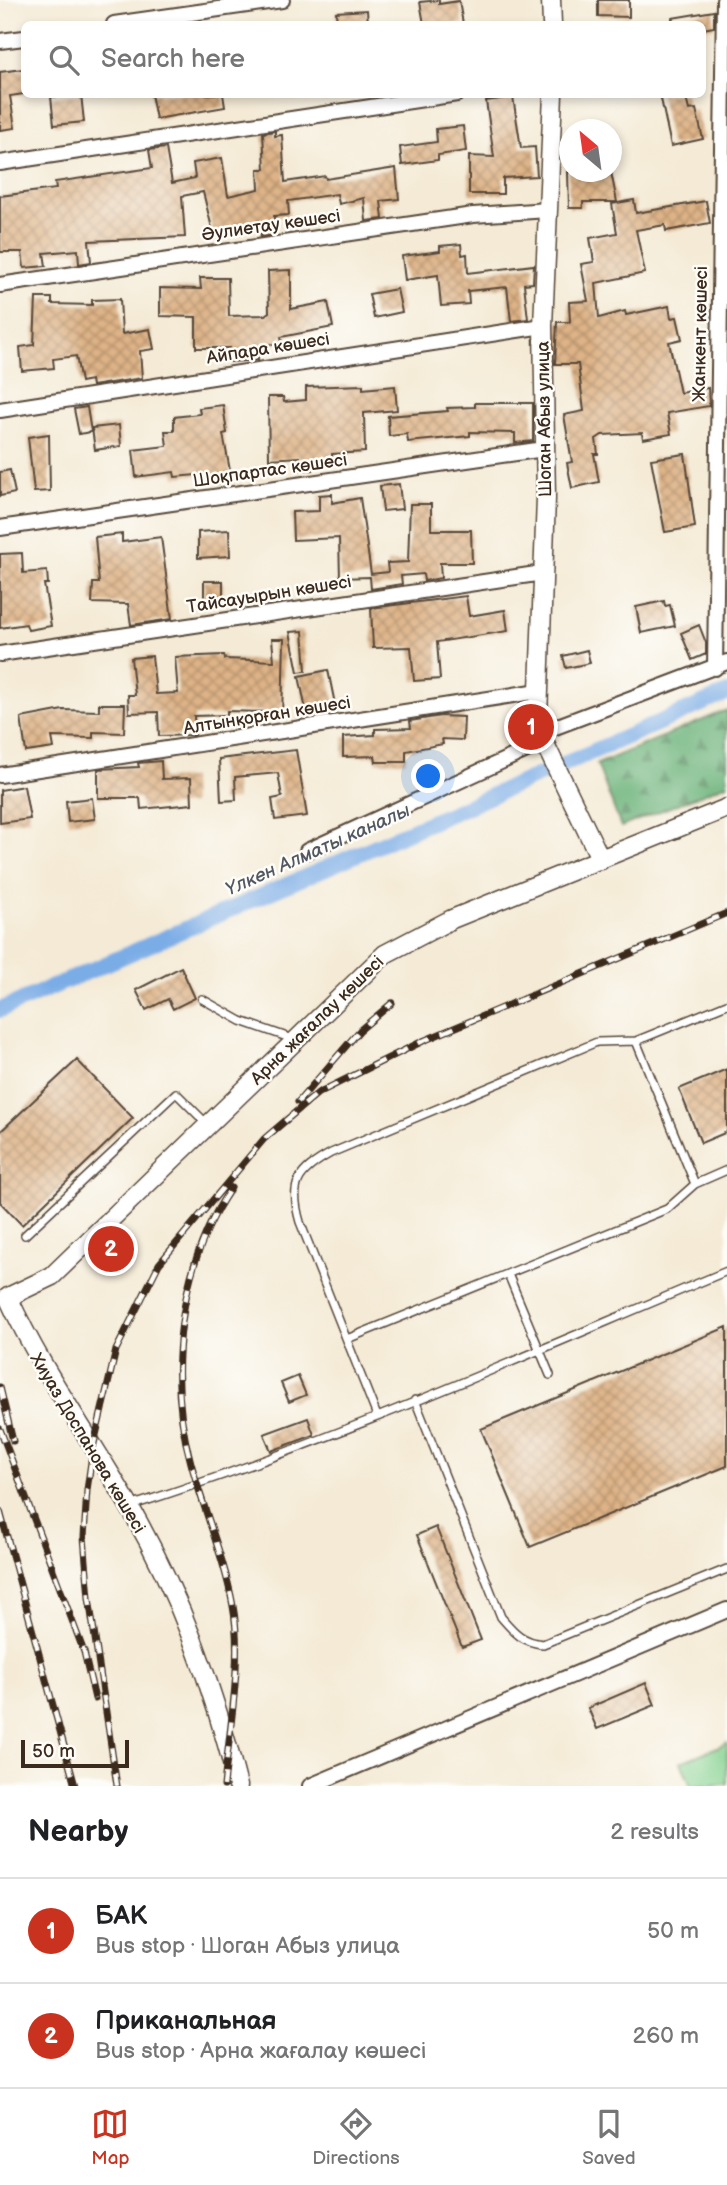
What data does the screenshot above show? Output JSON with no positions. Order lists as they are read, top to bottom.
{
  "streets": {
    "street": [
      "Әулиетау көшесі",
      "Жанкент көшесі",
      "Айпара көшесі",
      "Шоган Абыз улица",
      "Шоқпартас көшесі",
      "Тайсауырын көшесі",
      "Алтынқорған көшесі",
      "Арна жағалау көшесі",
      "Хиуаз Доспанова көшесі"
    ]
  },
  "crossings": [
    ["Әулиетау көшесі", "Шоган Абыз улица"],
    ["Айпара көшесі", "Шоган Абыз улица"],
    ["Шоган Абыз улица", "Шоқпартас көшесі"],
    ["Шоган Абыз улица", "Тайсауырын көшесі"],
    ["Шоган Абыз улица", "Алтынқорған көшесі"],
    ["Арна жағалау көшесі", "Хиуаз Доспанова көшесі"]
  ],
  "water": ["Үлкен Алматы каналы"],
  "scale_bar": "50 m",
  "north": "top left",
  "page": {
    "search": "Search here",
    "pins": ["1", "2"],
    "scale": "50 m",
    "heading": ["Nearby", "2 results"],
    "list": [
      {
        "mark": "1",
        "name": "БАК",
        "note": "Bus stop · Шоган Абыз улица",
        "value": "50 m"
      },
      {
        "mark": "2",
        "name": "Приканальная",
        "note": "Bus stop · Арна жағалау көшесі",
        "value": "260 m"
      }
    ],
    "nav": ["Map", "Directions", "Saved"]
  }
}
